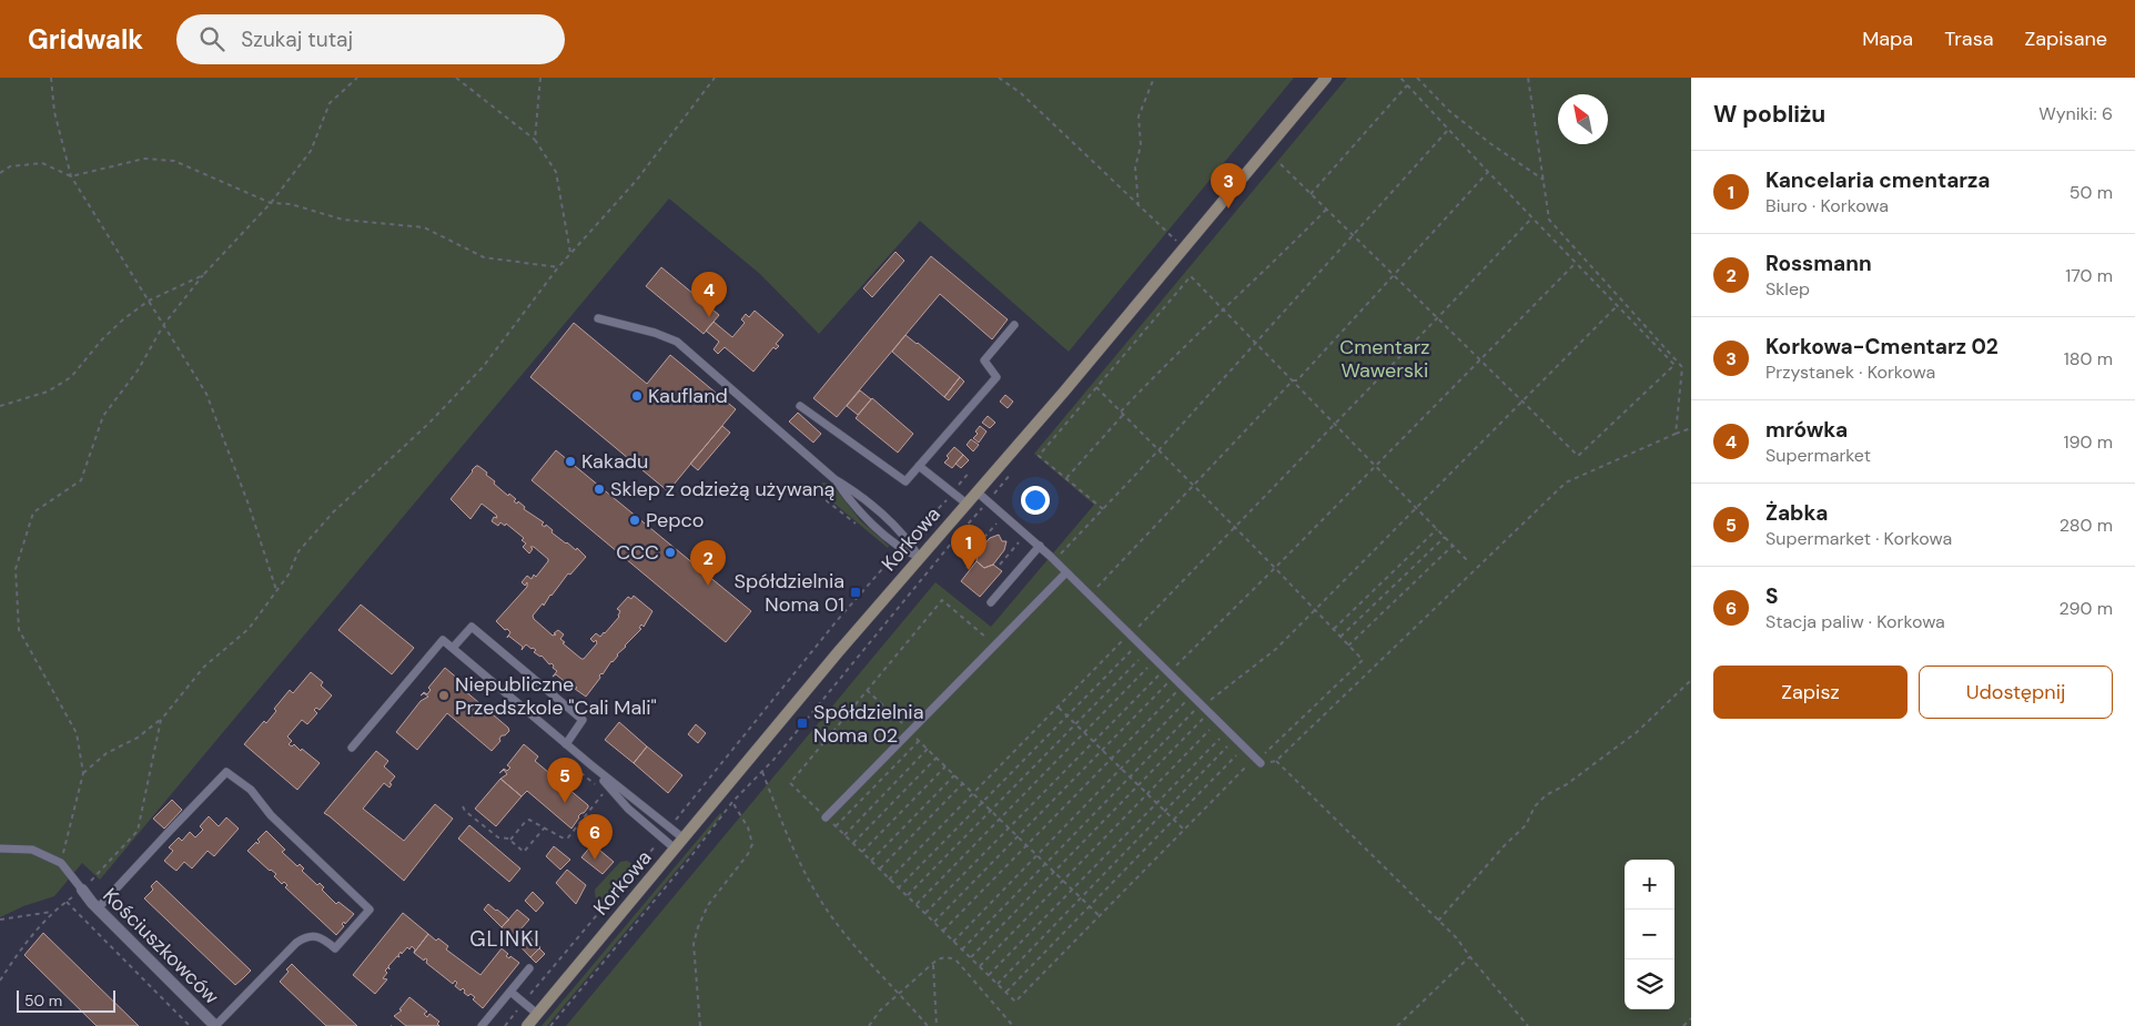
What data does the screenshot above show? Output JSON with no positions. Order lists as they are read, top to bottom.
{
  "streets": {
    "street": ["Korkowa", "Kościuszkowców"]
  },
  "districts": ["GLINKI"],
  "parks": ["Cmentarz Wawerski"],
  "places": {
    "other": [
      "Kaufland",
      "Kakadu",
      "Sklep z odzieżą używaną",
      "Pepco",
      "CCC",
      "Niepubliczne Przedszkole \"Cali Mali\""
    ],
    "transit": ["Spółdzielnia Noma 01", "Spółdzielnia Noma 02"]
  },
  "scale_bar": "50 m",
  "north": "top left",
  "page": {
    "header": "Gridwalk",
    "search": "Szukaj tutaj",
    "nav": ["Mapa", "Trasa", "Zapisane"],
    "heading": ["W pobliżu", "Wyniki: 6"],
    "list": [
      {
        "mark": "1",
        "name": "Kancelaria cmentarza",
        "note": "Biuro · Korkowa",
        "value": "50 m"
      },
      {
        "mark": "2",
        "name": "Rossmann",
        "note": "Sklep",
        "value": "170 m"
      },
      {
        "mark": "3",
        "name": "Korkowa-Cmentarz 02",
        "note": "Przystanek · Korkowa",
        "value": "180 m"
      },
      {
        "mark": "4",
        "name": "mrówka",
        "note": "Supermarket",
        "value": "190 m"
      },
      {
        "mark": "5",
        "name": "Żabka",
        "note": "Supermarket · Korkowa",
        "value": "280 m"
      },
      {
        "mark": "6",
        "name": "S",
        "note": "Stacja paliw · Korkowa",
        "value": "290 m"
      }
    ],
    "pins": [
      "3",
      "4",
      "1",
      "2",
      "5",
      "6"
    ],
    "buttons": ["Zapisz", "Udostępnij"],
    "map_buttons": ["+", "−"],
    "scale": "50 m"
  }
}
